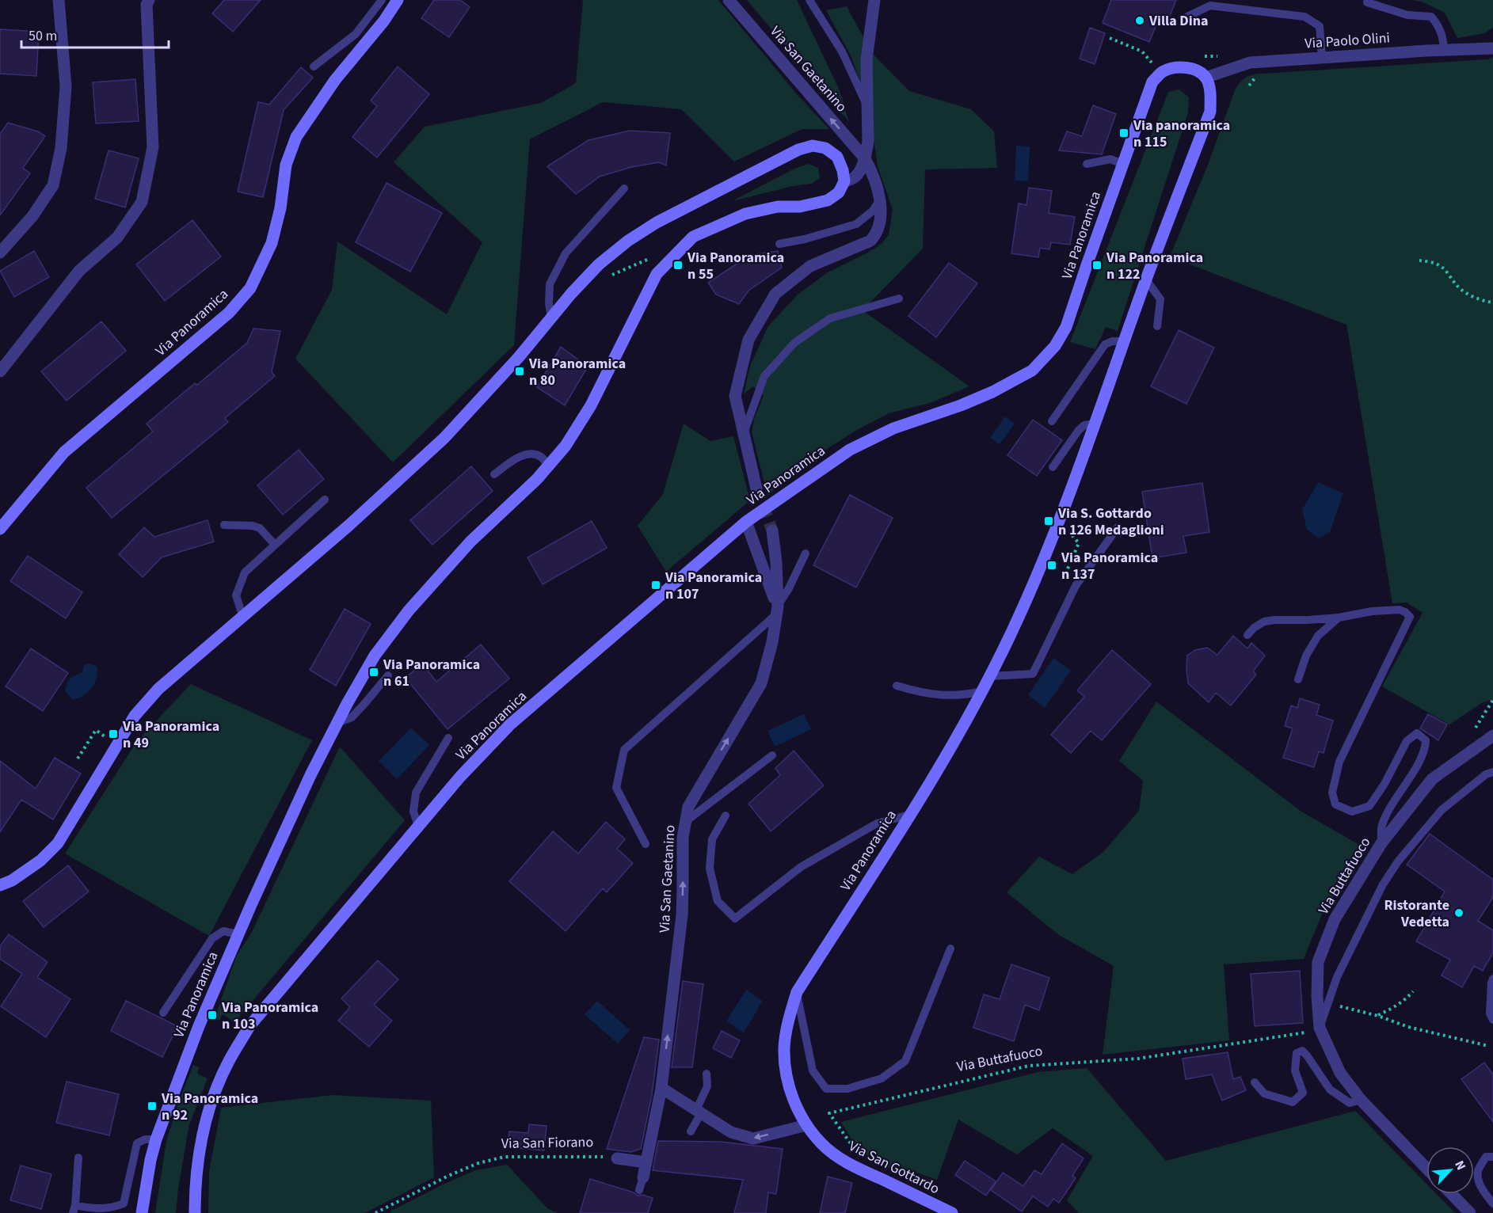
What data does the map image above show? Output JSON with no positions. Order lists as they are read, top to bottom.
{
  "streets": {
    "street": [
      "Via Paolo Olini",
      "Via San Gaetanino",
      "Via Panoramica",
      "Via Buttafuoco",
      "Via San Gottardo"
    ],
    "path": ["Via San Fiorano"]
  },
  "crossings": [
    ["Via Paolo Olini", "Via Panoramica"],
    ["Via San Gaetanino", "Via Panoramica"],
    ["Via Panoramica", "Via San Gottardo"],
    ["Via Buttafuoco", "Via San Gottardo"]
  ],
  "one_way": ["Via San Gaetanino"],
  "places": {
    "other": ["Villa Dina", "Ristorante Vedetta"],
    "transit": [
      "Via panoramica n 115",
      "Via Panoramica n 55",
      "Via Panoramica n 122",
      "Via Panoramica n 80",
      "Via S. Gottardo n 126 Medaglioni",
      "Via Panoramica n 137",
      "Via Panoramica n 107",
      "Via Panoramica n 61",
      "Via Panoramica n 49",
      "Via Panoramica n 103",
      "Via Panoramica n 92"
    ]
  },
  "scale_bar": "50 m",
  "north": "top right"
}
